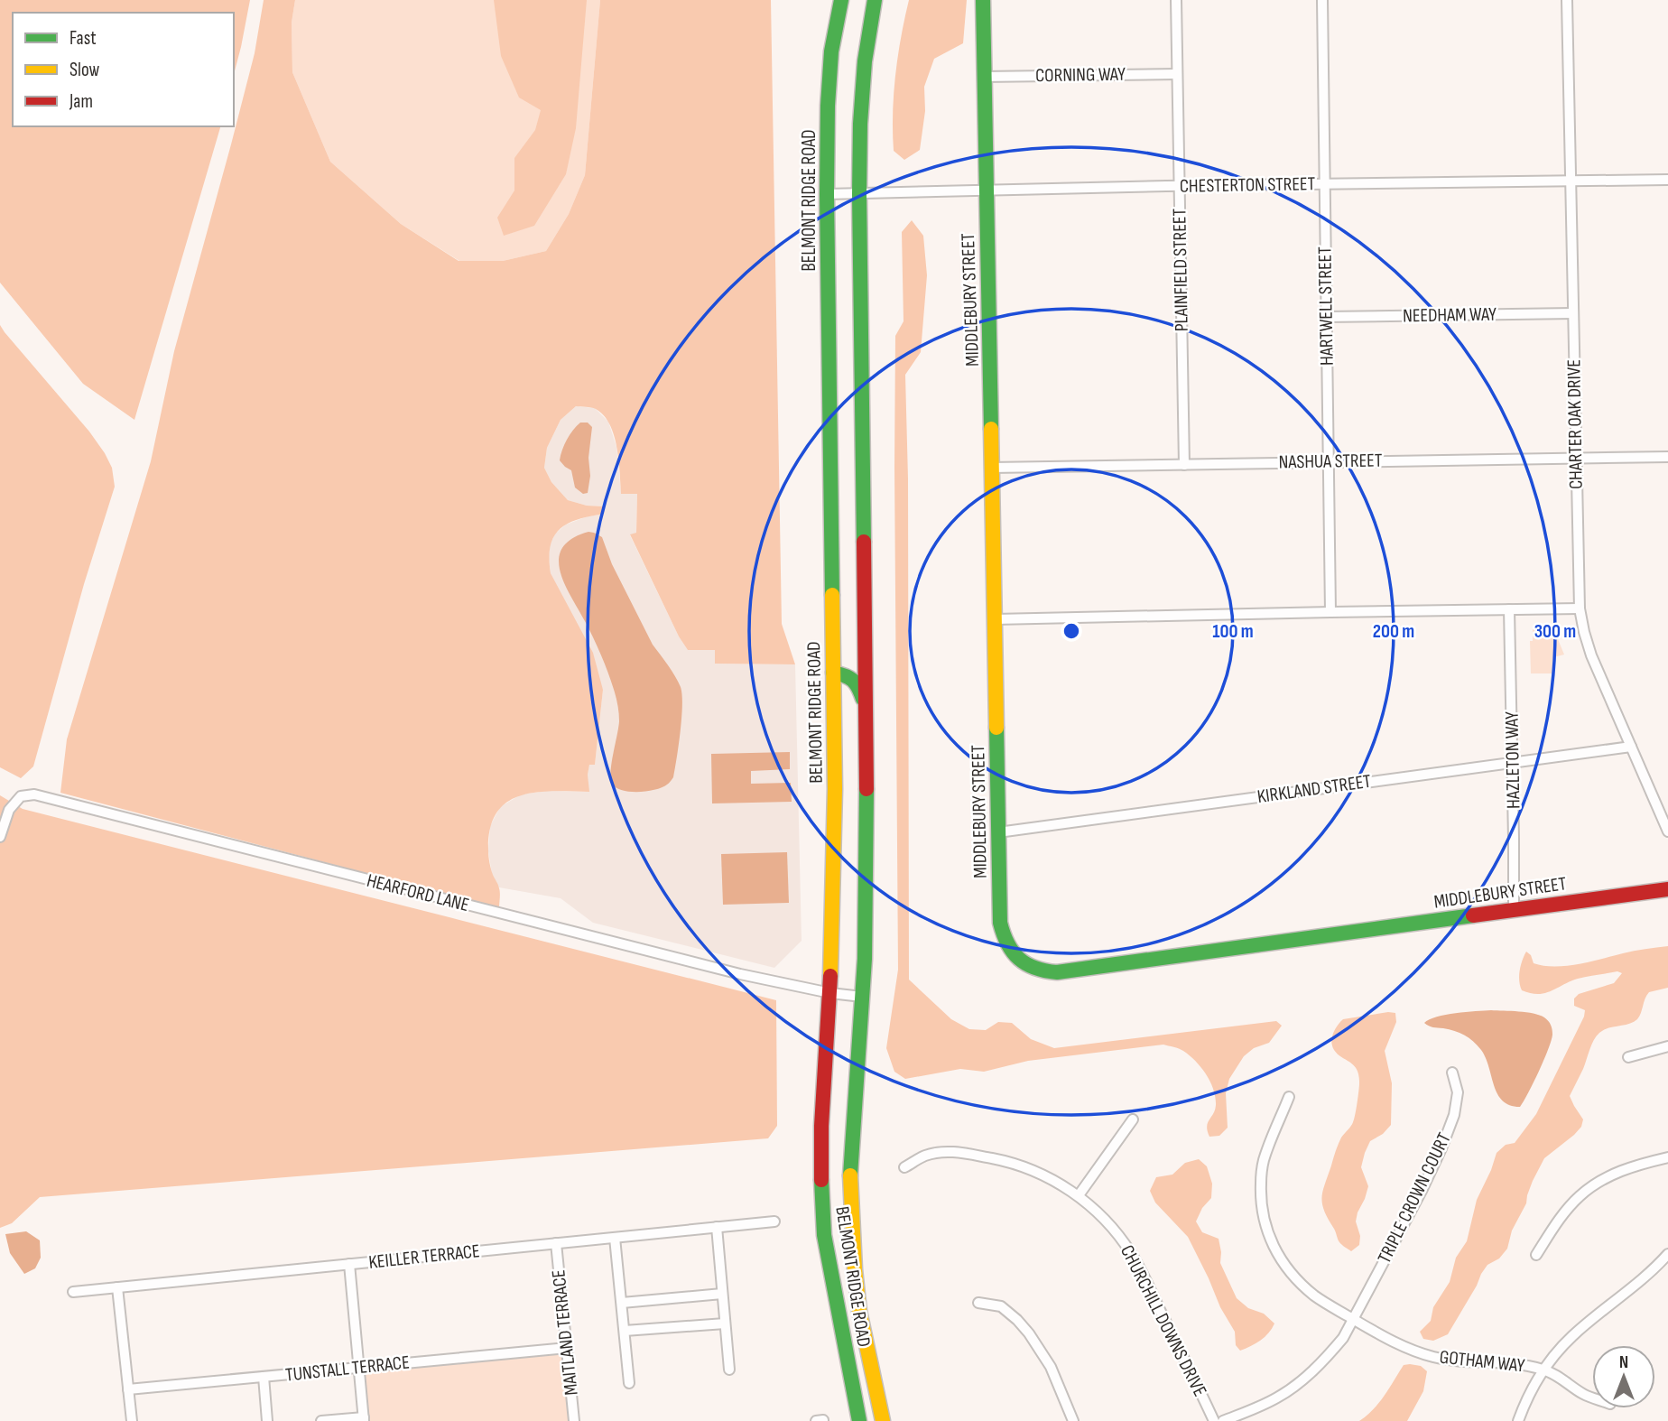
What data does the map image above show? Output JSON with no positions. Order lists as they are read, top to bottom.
{
  "streets": {
    "main road": ["BELMONT RIDGE ROAD", "MIDDLEBURY STREET"],
    "street": [
      "CORNING WAY",
      "CHESTERTON STREET",
      "PLAINFIELD STREET",
      "HARTWELL STREET",
      "NEEDHAM WAY",
      "CHARTER OAK DRIVE",
      "NASHUA STREET",
      "HAZLETON WAY",
      "KIRKLAND STREET",
      "HEARFORD LANE",
      "TRIPLE CROWN COURT",
      "KEILLER TERRACE",
      "CHURCHILL DOWNS DRIVE",
      "MAITLAND TERRACE",
      "GOTHAM WAY",
      "TUNSTALL TERRACE"
    ]
  },
  "crossings": [
    ["CORNING WAY", "PLAINFIELD STREET"],
    ["CORNING WAY", "MIDDLEBURY STREET"],
    ["CHESTERTON STREET", "BELMONT RIDGE ROAD"],
    ["CHESTERTON STREET", "PLAINFIELD STREET"],
    ["CHESTERTON STREET", "MIDDLEBURY STREET"],
    ["CHESTERTON STREET", "HARTWELL STREET"],
    ["CHESTERTON STREET", "CHARTER OAK DRIVE"],
    ["BELMONT RIDGE ROAD", "HEARFORD LANE"],
    ["PLAINFIELD STREET", "NASHUA STREET"],
    ["MIDDLEBURY STREET", "NASHUA STREET"],
    ["MIDDLEBURY STREET", "HAZLETON WAY"],
    ["MIDDLEBURY STREET", "KIRKLAND STREET"],
    ["HARTWELL STREET", "NEEDHAM WAY"],
    ["HARTWELL STREET", "NASHUA STREET"],
    ["NEEDHAM WAY", "CHARTER OAK DRIVE"],
    ["CHARTER OAK DRIVE", "NASHUA STREET"],
    ["CHARTER OAK DRIVE", "KIRKLAND STREET"],
    ["HAZLETON WAY", "KIRKLAND STREET"],
    ["TRIPLE CROWN COURT", "GOTHAM WAY"],
    ["KEILLER TERRACE", "MAITLAND TERRACE"],
    ["MAITLAND TERRACE", "TUNSTALL TERRACE"]
  ],
  "legend": ["Fast", "Slow", "Jam"],
  "north": "top",
  "rings": ["100 m", "200 m", "300 m"]
}
